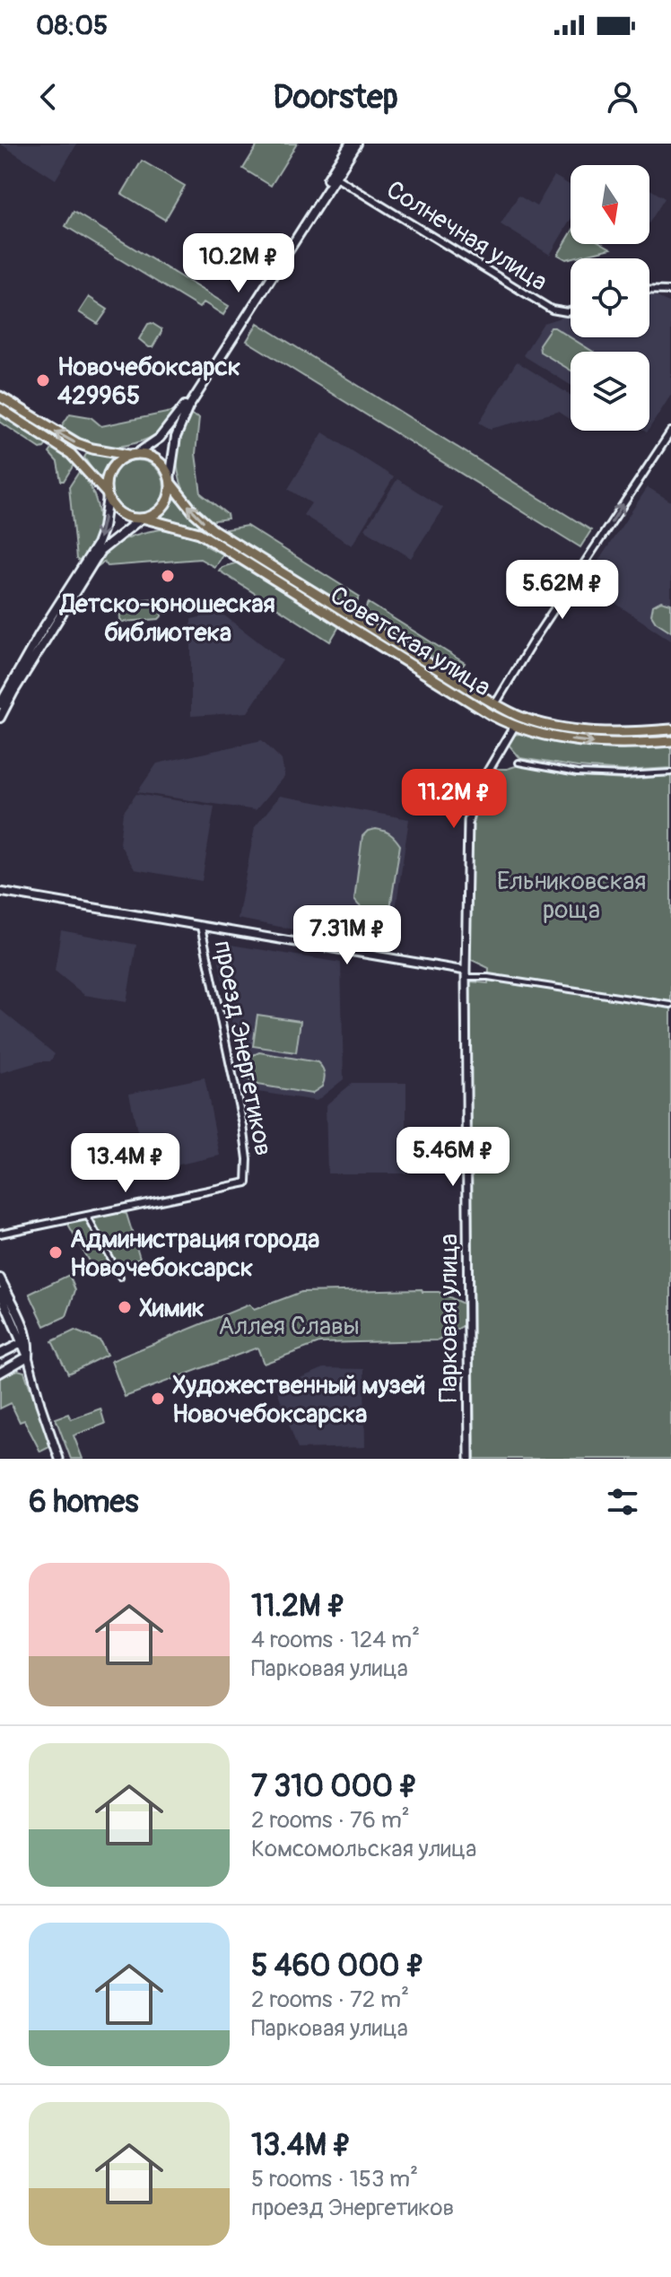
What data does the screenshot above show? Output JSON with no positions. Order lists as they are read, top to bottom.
{
  "streets": {
    "main road": ["Советская улица", "Парковая улица"],
    "street": ["Солнечная улица", "проезд Энергетиков"]
  },
  "crossings": [
    ["Советская улица", "Парковая улица"]
  ],
  "parks": ["Ельниковская роща", "Аллея Славы"],
  "places": [
    "Новочебоксарск 429965",
    "Детско-юношеская библиотека",
    "Администрация города Новочебоксарск",
    "Химик",
    "Художественный музей Новочебоксарска"
  ],
  "north": "bottom",
  "page": {
    "status": "08:05",
    "header": "Doorstep",
    "price": [
      "10.2M ₽",
      "5.62M ₽",
      "11.2M ₽",
      "7.31M ₽",
      "5.46M ₽",
      "13.4M ₽"
    ],
    "heading": "6 homes",
    "list": [
      {
        "name": "11.2M ₽",
        "note": "4 rooms · 124 m² · Парковая улица"
      },
      {
        "name": "7 310 000 ₽",
        "note": "2 rooms · 76 m² · Комсомольская улица"
      },
      {
        "name": "5 460 000 ₽",
        "note": "2 rooms · 72 m² · Парковая улица"
      },
      {
        "name": "13.4M ₽",
        "note": "5 rooms · 153 m² · проезд Энергетиков"
      }
    ]
  }
}
